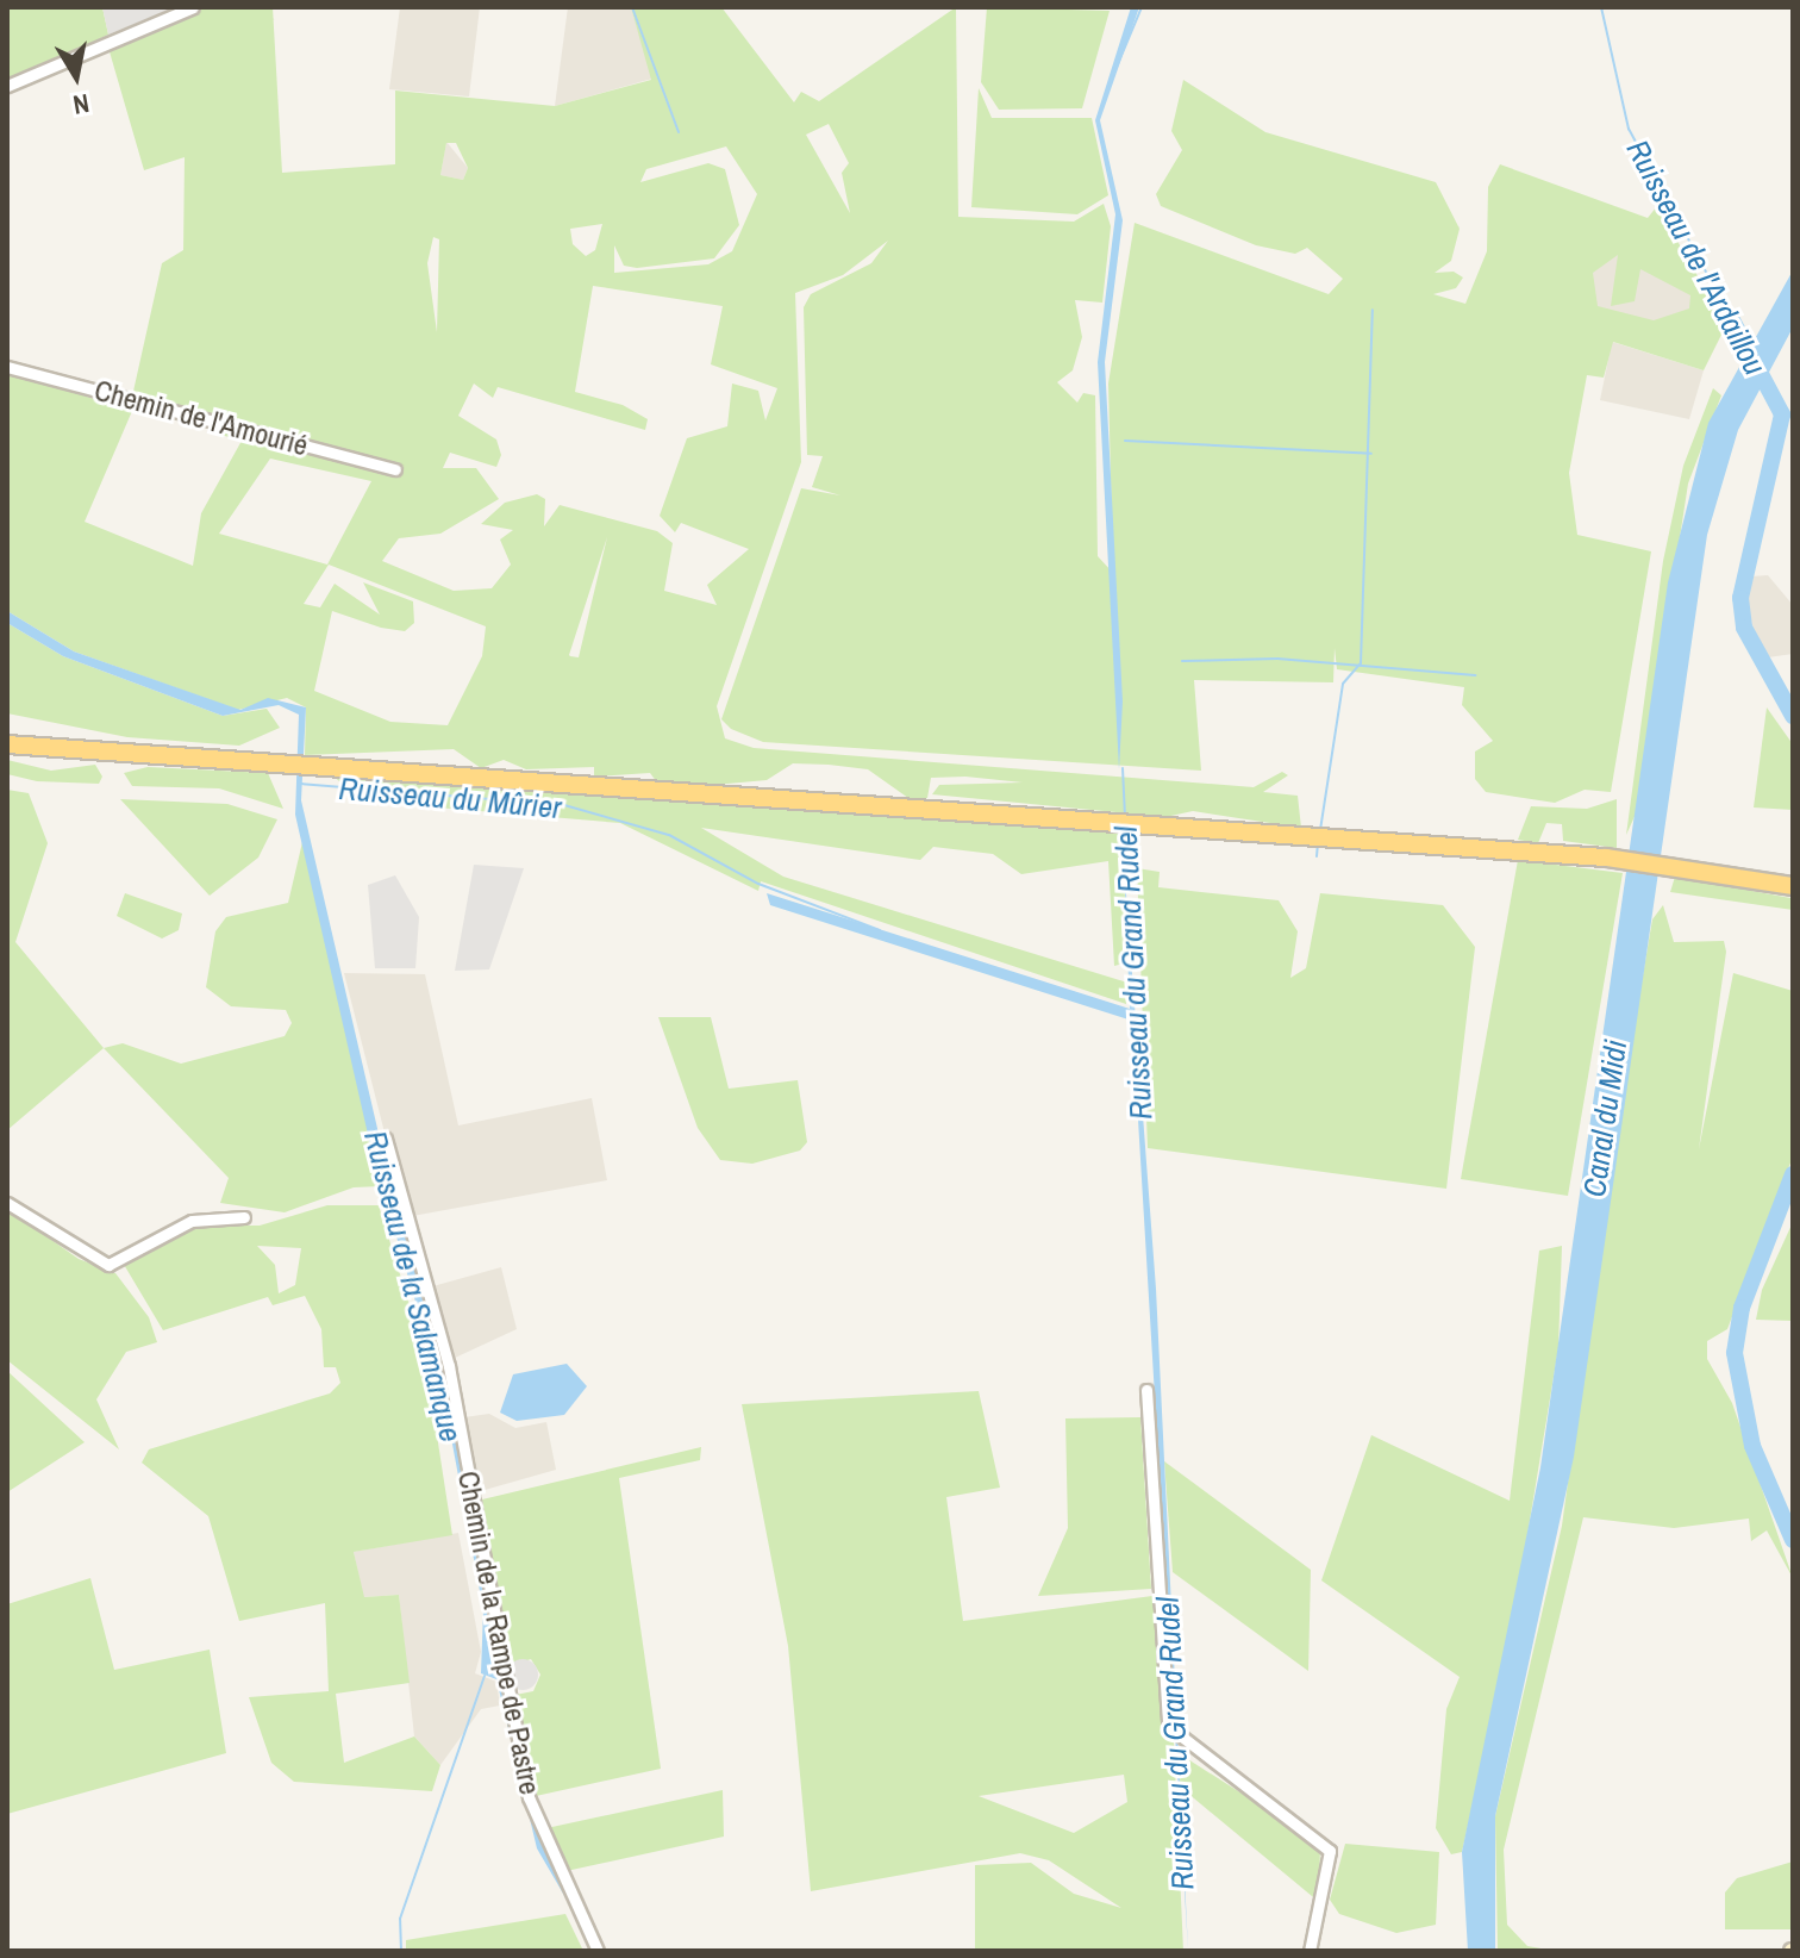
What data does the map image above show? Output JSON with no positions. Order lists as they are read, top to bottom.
{
  "streets": {
    "street": ["Chemin de l'Amourié", "Chemin de la Rampe de Pastre"]
  },
  "water": [
    "Ruisseau de l'Ardaillou",
    "Ruisseau du Mûrier",
    "Ruisseau du Grand Rudel",
    "Canal du Midi",
    "Ruisseau de la Salamanque"
  ],
  "north": "bottom"
}
